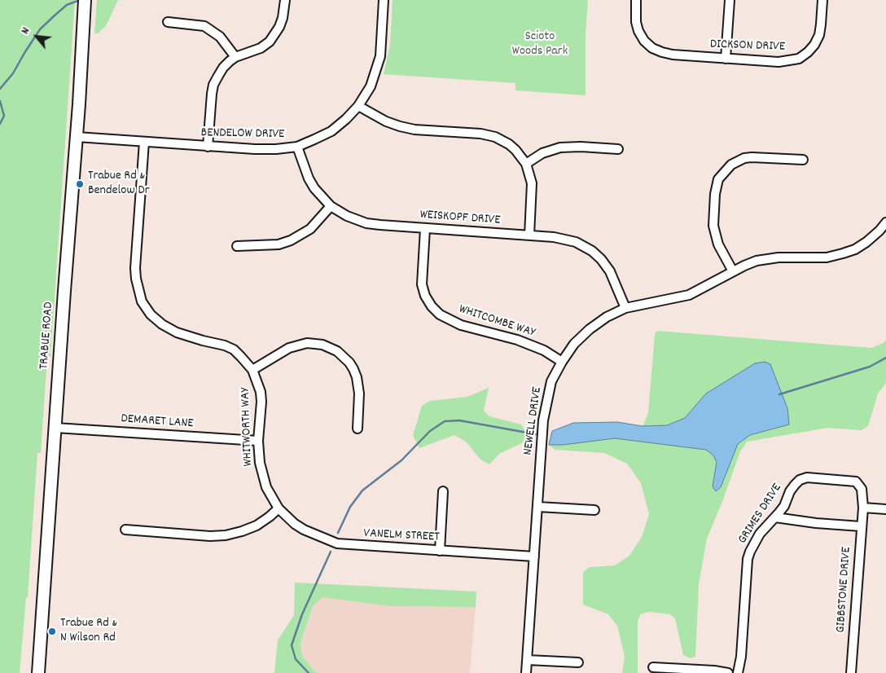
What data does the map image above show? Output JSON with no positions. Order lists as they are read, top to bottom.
{
  "streets": {
    "main road": ["TRABUE ROAD"],
    "street": [
      "DICKSON DRIVE",
      "BENDELOW DRIVE",
      "WEISKOPF DRIVE",
      "WHITCOMBE WAY",
      "NEWELL DRIVE",
      "DEMARET LANE",
      "WHITWORTH WAY",
      "GRIMES DRIVE",
      "VANELM STREET",
      "GIBBSTONE DRIVE"
    ]
  },
  "crossings": [
    ["BENDELOW DRIVE", "WEISKOPF DRIVE"],
    ["BENDELOW DRIVE", "TRABUE ROAD"],
    ["BENDELOW DRIVE", "WHITWORTH WAY"],
    ["WEISKOPF DRIVE", "WHITCOMBE WAY"],
    ["WEISKOPF DRIVE", "NEWELL DRIVE"],
    ["WHITCOMBE WAY", "NEWELL DRIVE"],
    ["TRABUE ROAD", "DEMARET LANE"],
    ["NEWELL DRIVE", "VANELM STREET"],
    ["DEMARET LANE", "WHITWORTH WAY"],
    ["WHITWORTH WAY", "VANELM STREET"],
    ["GRIMES DRIVE", "GIBBSTONE DRIVE"]
  ],
  "parks": ["Scioto Woods Park"],
  "places": ["Trabue Rd & Bendelow Dr", "Trabue Rd & N Wilson Rd"],
  "north": "top left"
}
